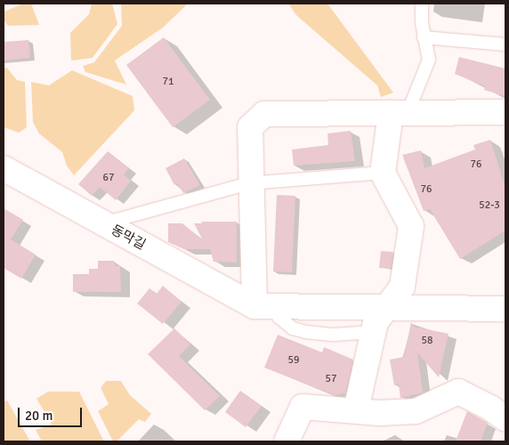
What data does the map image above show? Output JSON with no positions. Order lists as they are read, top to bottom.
{
  "streets": {
    "street": ["동막길"]
  },
  "house_numbers": [
    "71",
    "76",
    "67",
    "76",
    "52-3",
    "58",
    "59",
    "57"
  ],
  "scale_bar": "20 m"
}
